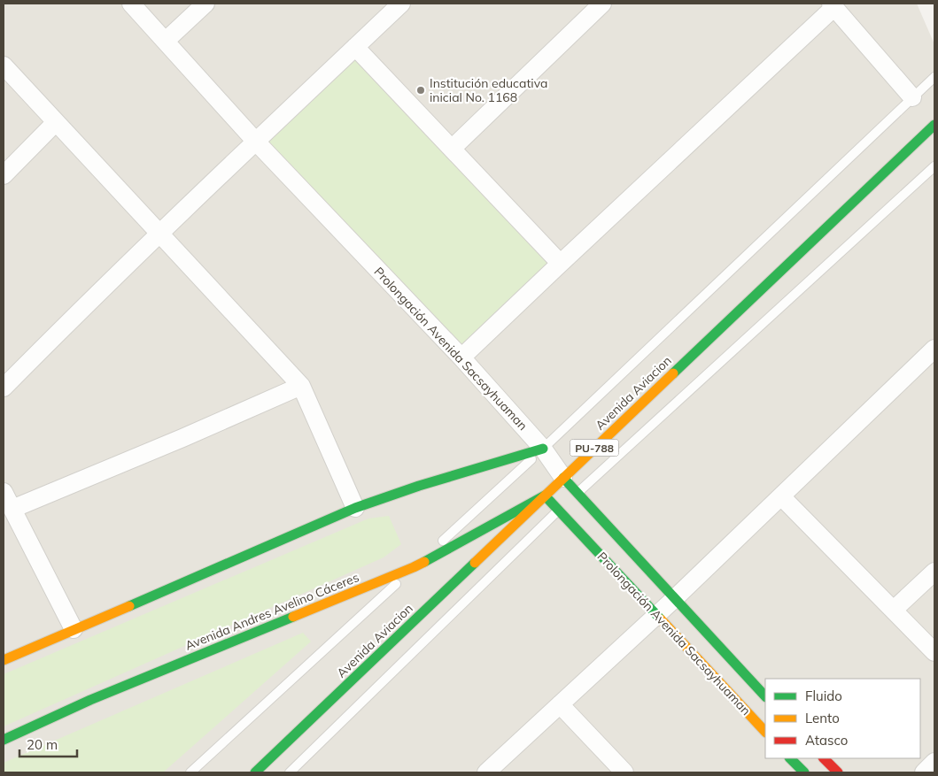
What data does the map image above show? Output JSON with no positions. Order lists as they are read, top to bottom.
{
  "streets": {
    "main road": [
      "Prolongación Avenida Sacsayhuaman",
      "Avenida Aviacion",
      "PU-788",
      "Avenida Andres Avelino Cáceres"
    ]
  },
  "crossings": [
    ["Prolongación Avenida Sacsayhuaman", "Avenida Aviacion"],
    ["Prolongación Avenida Sacsayhuaman", "Avenida Andres Avelino Cáceres"],
    ["Avenida Aviacion", "Avenida Andres Avelino Cáceres"]
  ],
  "places": ["Institución educativa inicial No. 1168"],
  "legend": ["Fluido", "Lento", "Atasco"],
  "scale_bar": "20 m"
}
